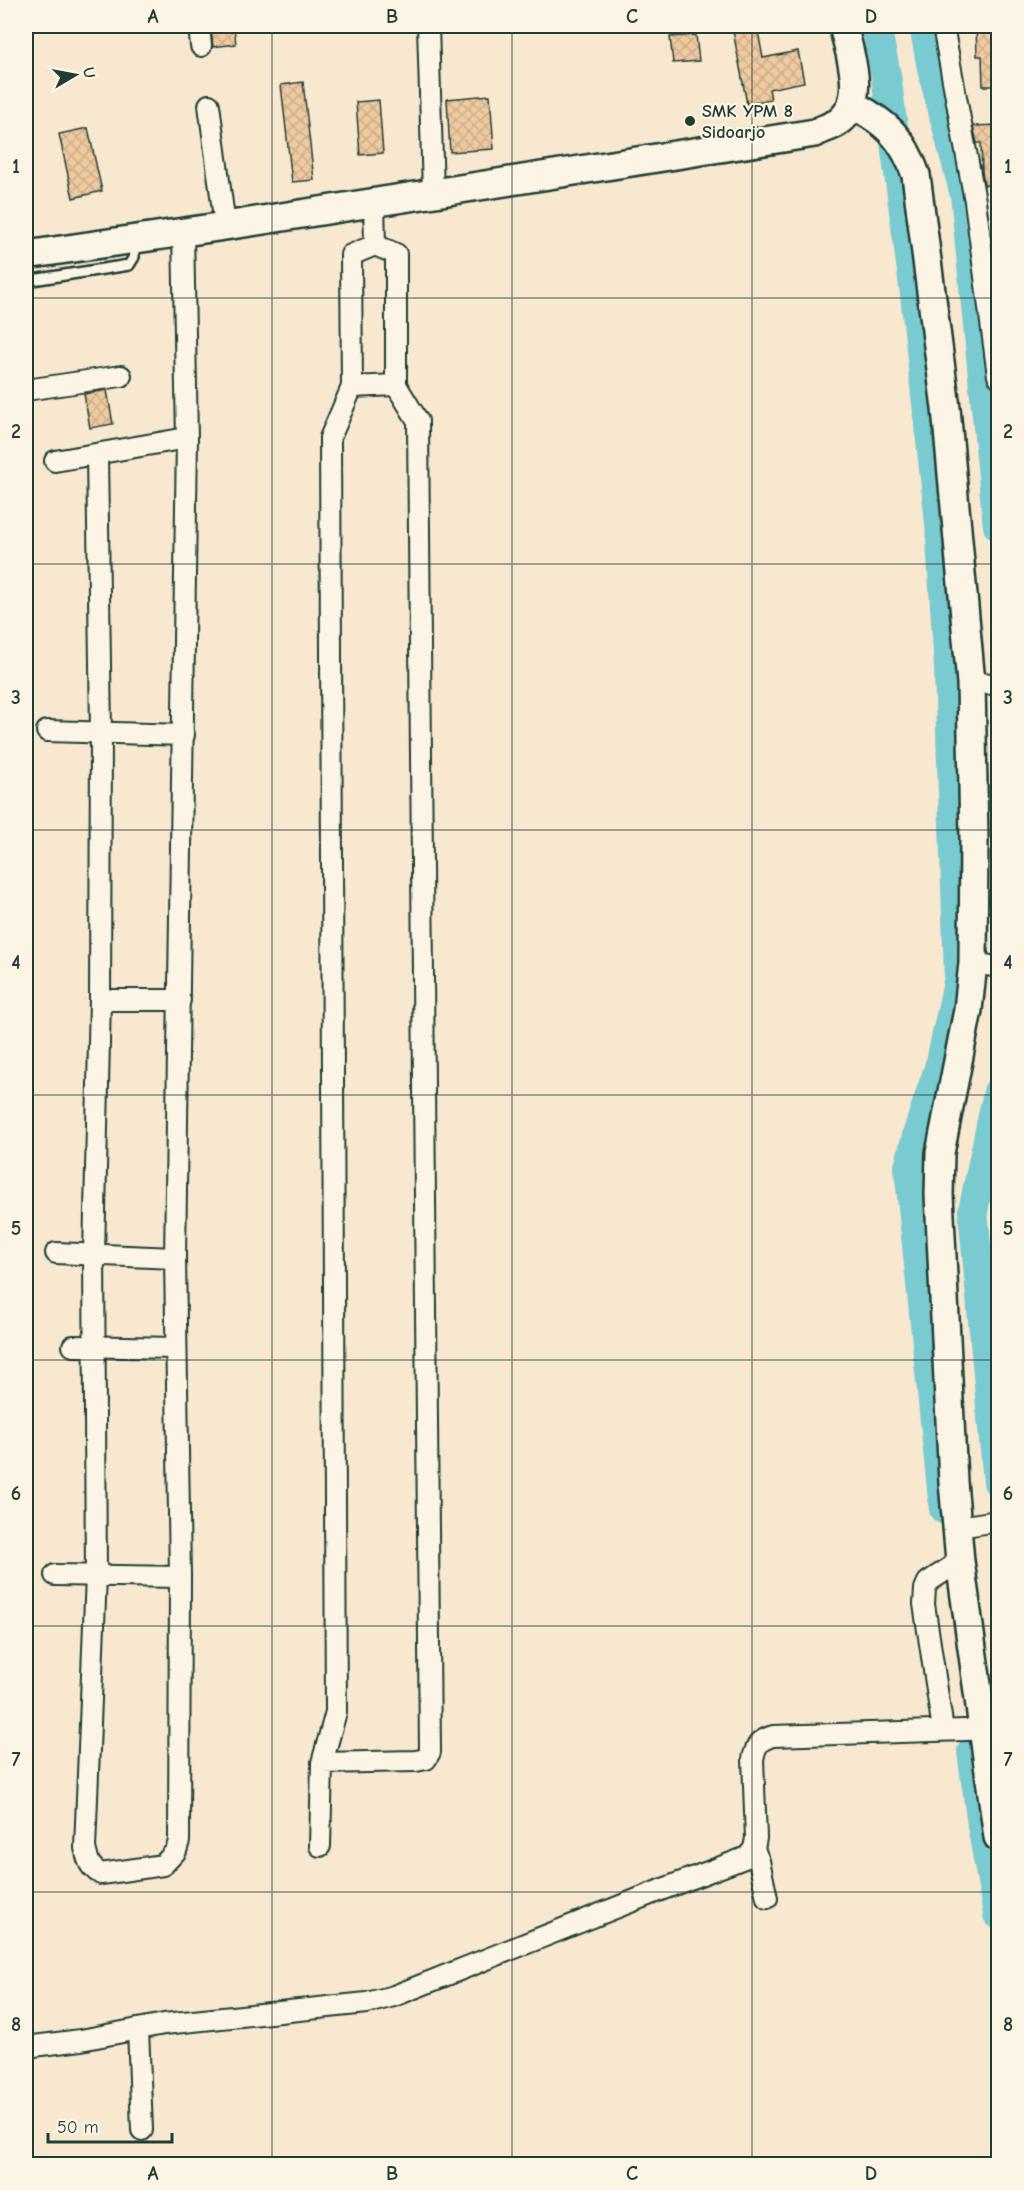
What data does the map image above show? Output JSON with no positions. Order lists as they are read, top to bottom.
{
  "places": ["SMK YPM 8 Sidoarjo"],
  "scale_bar": "50 m",
  "north": "right",
  "grid": {
    "columns": [
      "A",
      "B",
      "C",
      "D"
    ],
    "rows": [
      "1",
      "2",
      "3",
      "4",
      "5",
      "6",
      "7",
      "8"
    ]
  }
}
